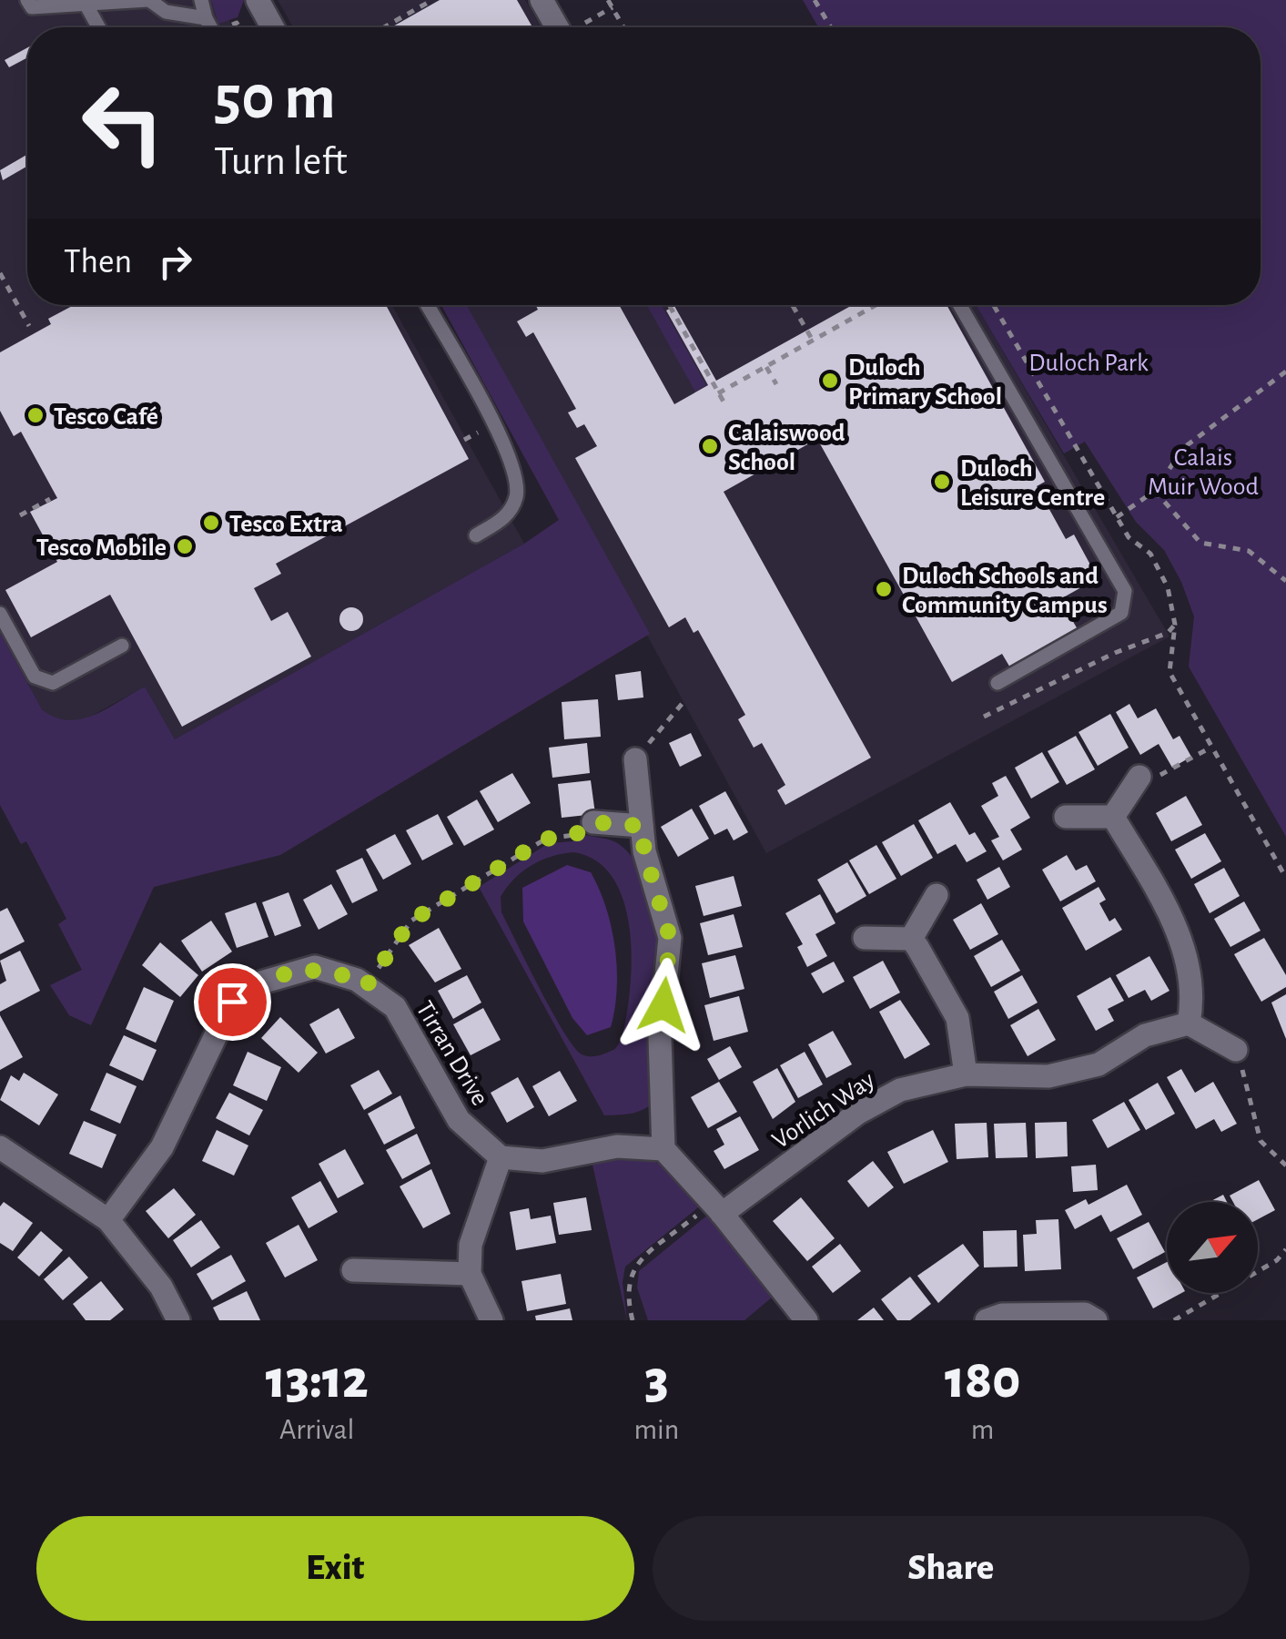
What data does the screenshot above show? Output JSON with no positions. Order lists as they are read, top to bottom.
{
  "streets": {
    "street": ["Tirran Drive", "Vorlich Way"]
  },
  "parks": ["Duloch Park", "Calais Muir Wood"],
  "places": [
    "Duloch Primary School",
    "Tesco Café",
    "Calaiswood School",
    "Duloch Leisure Centre",
    "Tesco Extra",
    "Tesco Mobile",
    "Duloch Schools and Community Campus"
  ],
  "north": "top right",
  "page": {
    "turn": ["50 m", "Turn left"],
    "then": "Then",
    "eta": [
      "13:12",
      "Arrival",
      "3",
      "min",
      "180",
      "m"
    ],
    "buttons": ["Exit", "Share"]
  }
}
